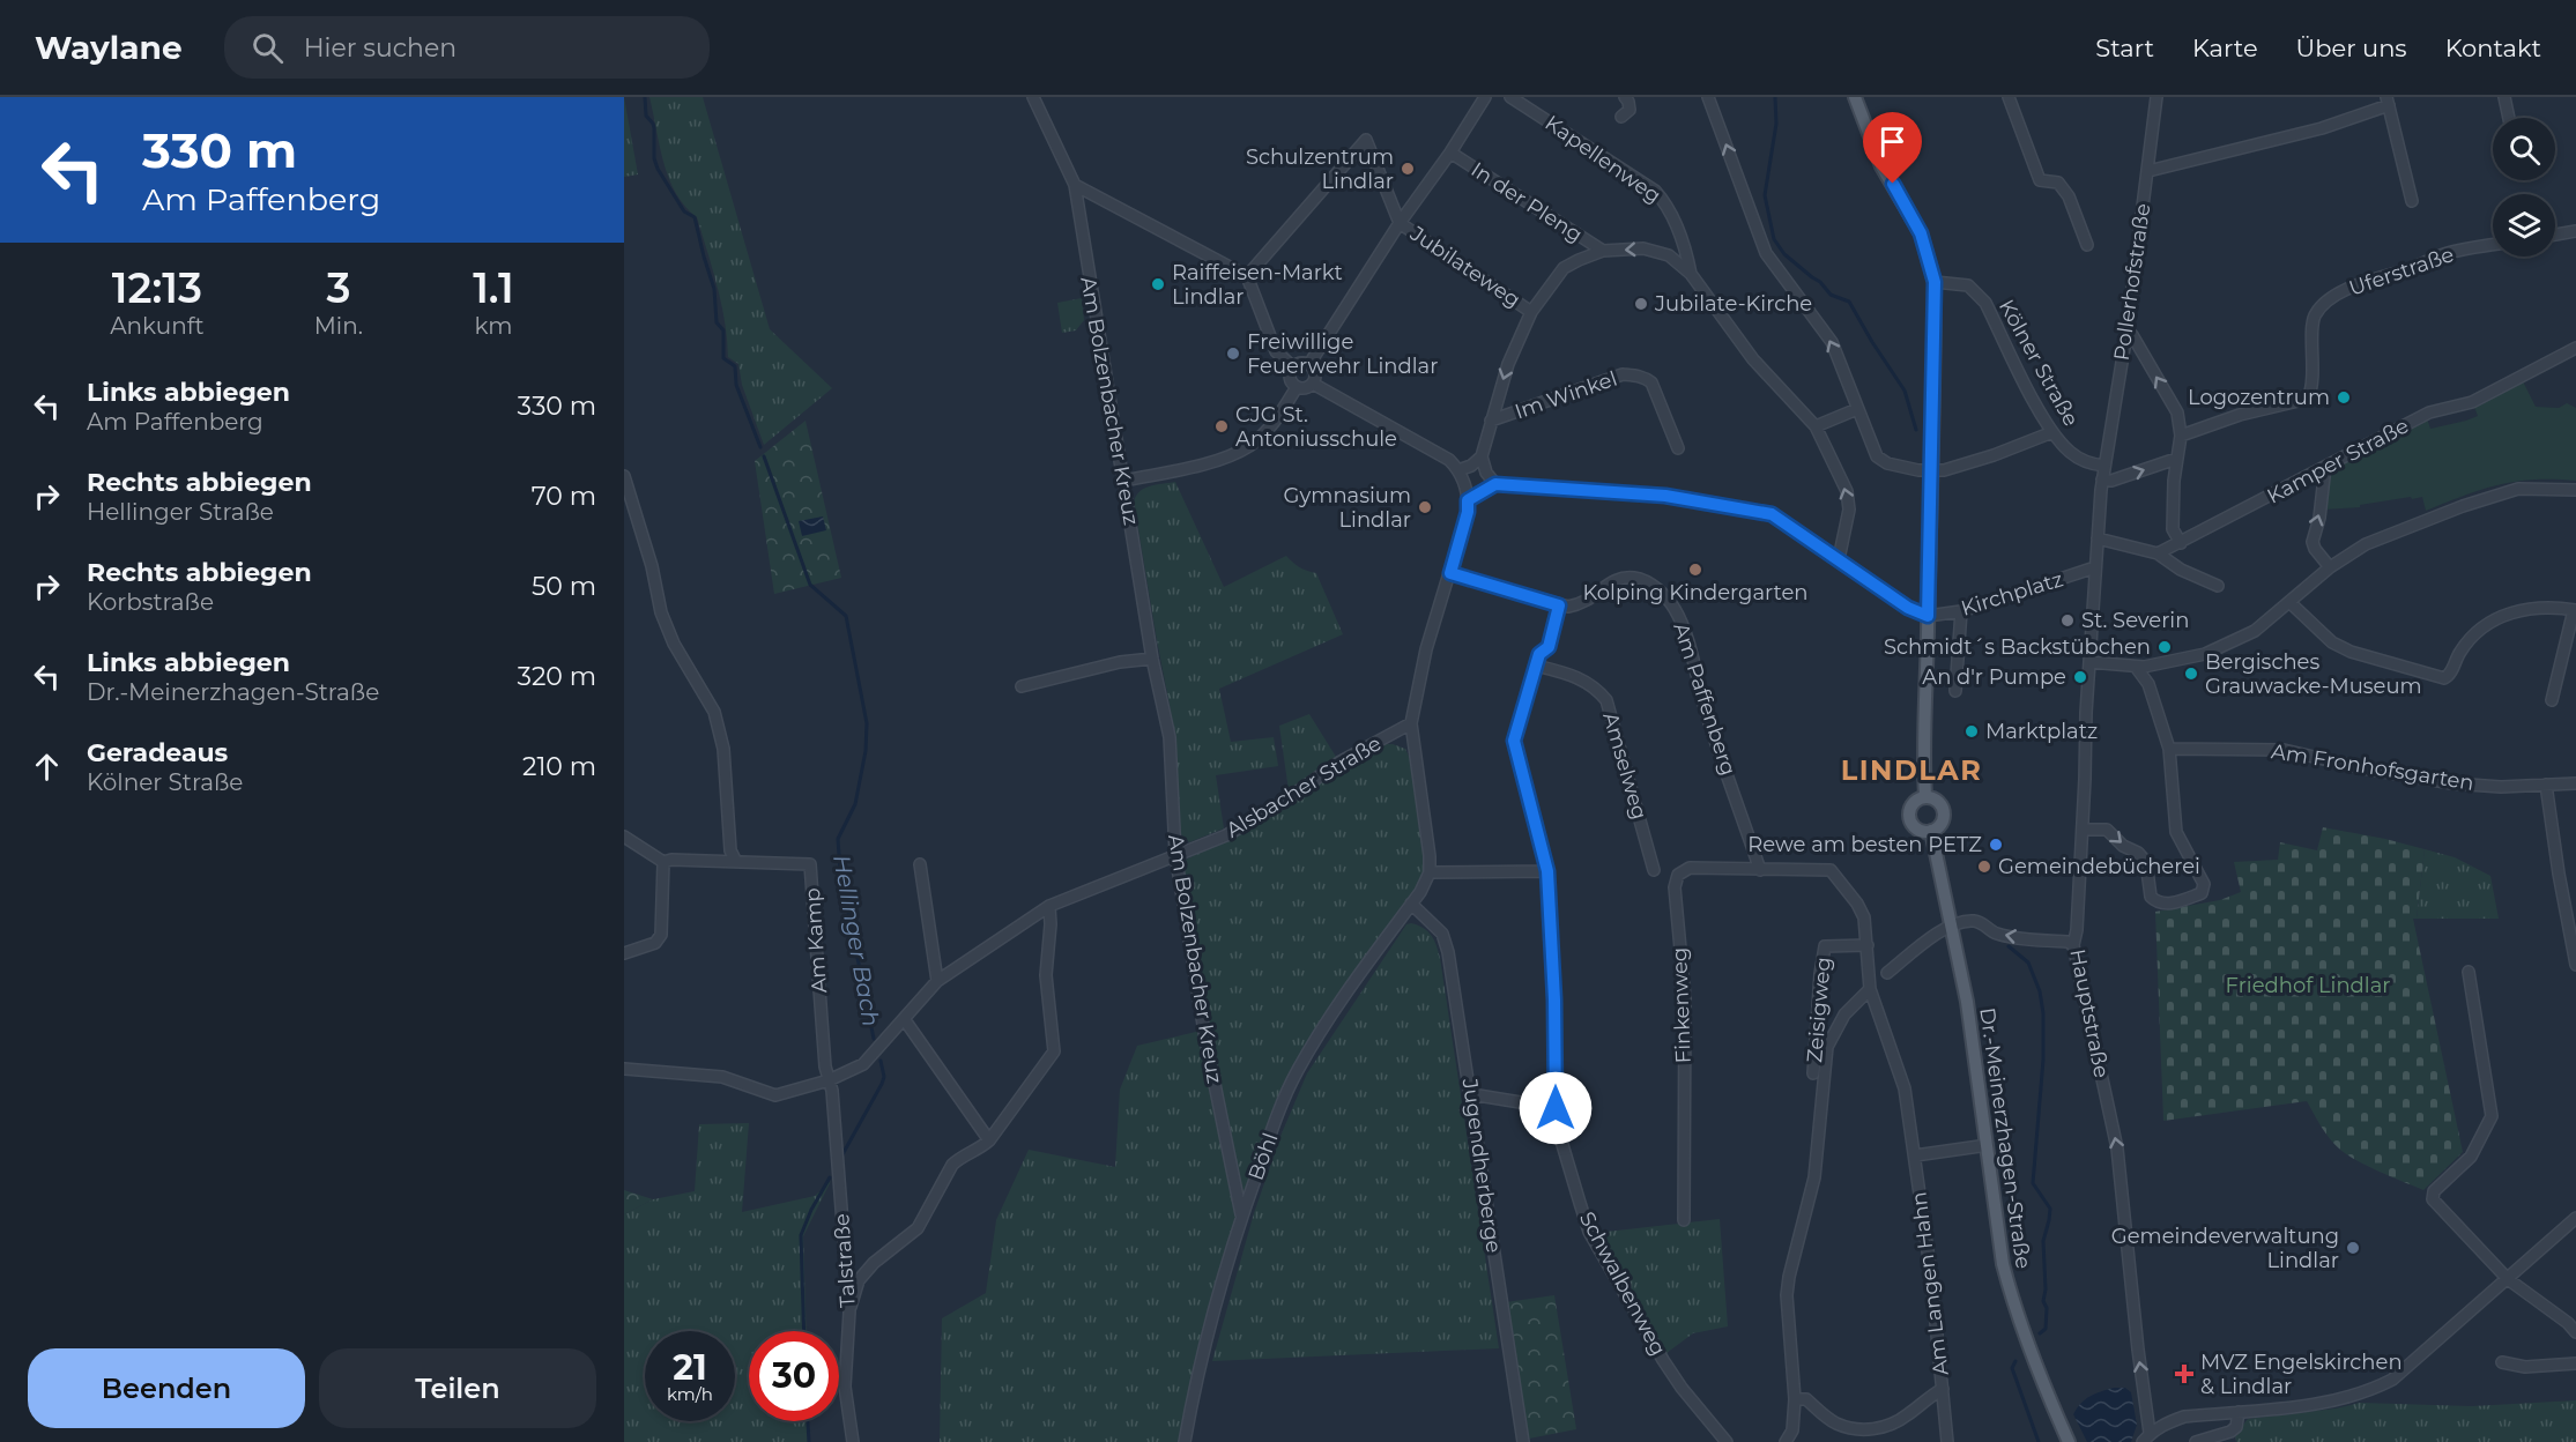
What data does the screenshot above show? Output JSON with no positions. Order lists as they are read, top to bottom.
{
  "streets": {
    "main road": ["Dr.-Meinerzhagen-Straße"],
    "street": [
      "Kapellenweg",
      "In der Pleng",
      "Jubilateweg",
      "Uferstraße",
      "Pollerhofstraße",
      "Kölner Straße",
      "Im Winkel",
      "Am Bolzenbacher Kreuz",
      "Kamper Straße",
      "Kirchplatz",
      "Am Paffenberg",
      "Amselweg",
      "Am Fronhofsgarten",
      "Alsbacher Straße",
      "Am Kamp",
      "Finkenweg",
      "Zeisigweg",
      "Hauptstraße",
      "Böhl",
      "Jugendherberge",
      "Talstraße",
      "Schwalbenweg",
      "Am Langen Hahn"
    ]
  },
  "crossings": [
    ["Pollerhofstraße", "Kölner Straße"],
    ["Pollerhofstraße", "Hauptstraße"],
    ["Kölner Straße", "Hauptstraße"],
    ["Am Bolzenbacher Kreuz", "Alsbacher Straße"],
    ["Am Bolzenbacher Kreuz", "Böhl"],
    ["Kirchplatz", "Hauptstraße"],
    ["Am Paffenberg", "Finkenweg"],
    ["Am Paffenberg", "Schwalbenweg"],
    ["Am Paffenberg", "Am Langen Hahn"],
    ["Amselweg", "Schwalbenweg"],
    ["Alsbacher Straße", "Am Kamp"],
    ["Alsbacher Straße", "Talstraße"],
    ["Am Kamp", "Talstraße"],
    ["Finkenweg", "Am Langen Hahn"],
    ["Zeisigweg", "Am Langen Hahn"],
    ["Böhl", "Jugendherberge"]
  ],
  "one_way": ["Hauptstraße"],
  "districts": ["LINDLAR"],
  "water": ["Hellinger Bach"],
  "parks": ["Friedhof Lindlar"],
  "places": {
    "other": [
      "Schulzentrum Lindlar",
      "Raiffeisen-Markt Lindlar",
      "Jubilate-Kirche",
      "Freiwillige Feuerwehr Lindlar",
      "Logozentrum",
      "CJG St. Antoniusschule",
      "Gymnasium Lindlar",
      "Kolping Kindergarten",
      "St. Severin",
      "Schmidt´s Backstübchen",
      "Bergisches Grauwacke-Museum",
      "An d'r Pumpe",
      "Marktplatz",
      "Rewe am besten PETZ",
      "Gemeindebücherei",
      "Gemeindeverwaltung Lindlar"
    ],
    "health": ["MVZ Engelskirchen & Lindlar"]
  },
  "page": {
    "header": "Waylane",
    "search": "Hier suchen",
    "nav": [
      "Start",
      "Karte",
      "Über uns",
      "Kontakt"
    ],
    "turn": ["330 m", "Am Paffenberg"],
    "eta": [
      "12:13",
      "Ankunft",
      "3",
      "Min.",
      "1.1",
      "km"
    ],
    "list": [
      {
        "name": "Links abbiegen",
        "note": "Am Paffenberg",
        "value": "330 m"
      },
      {
        "name": "Rechts abbiegen",
        "note": "Hellinger Straße",
        "value": "70 m"
      },
      {
        "name": "Rechts abbiegen",
        "note": "Korbstraße",
        "value": "50 m"
      },
      {
        "name": "Links abbiegen",
        "note": "Dr.-Meinerzhagen-Straße",
        "value": "320 m"
      },
      {
        "name": "Geradeaus",
        "note": "Kölner Straße",
        "value": "210 m"
      }
    ],
    "speed": "21 km/h",
    "limit": "30",
    "buttons": ["Beenden", "Teilen"]
  }
}
